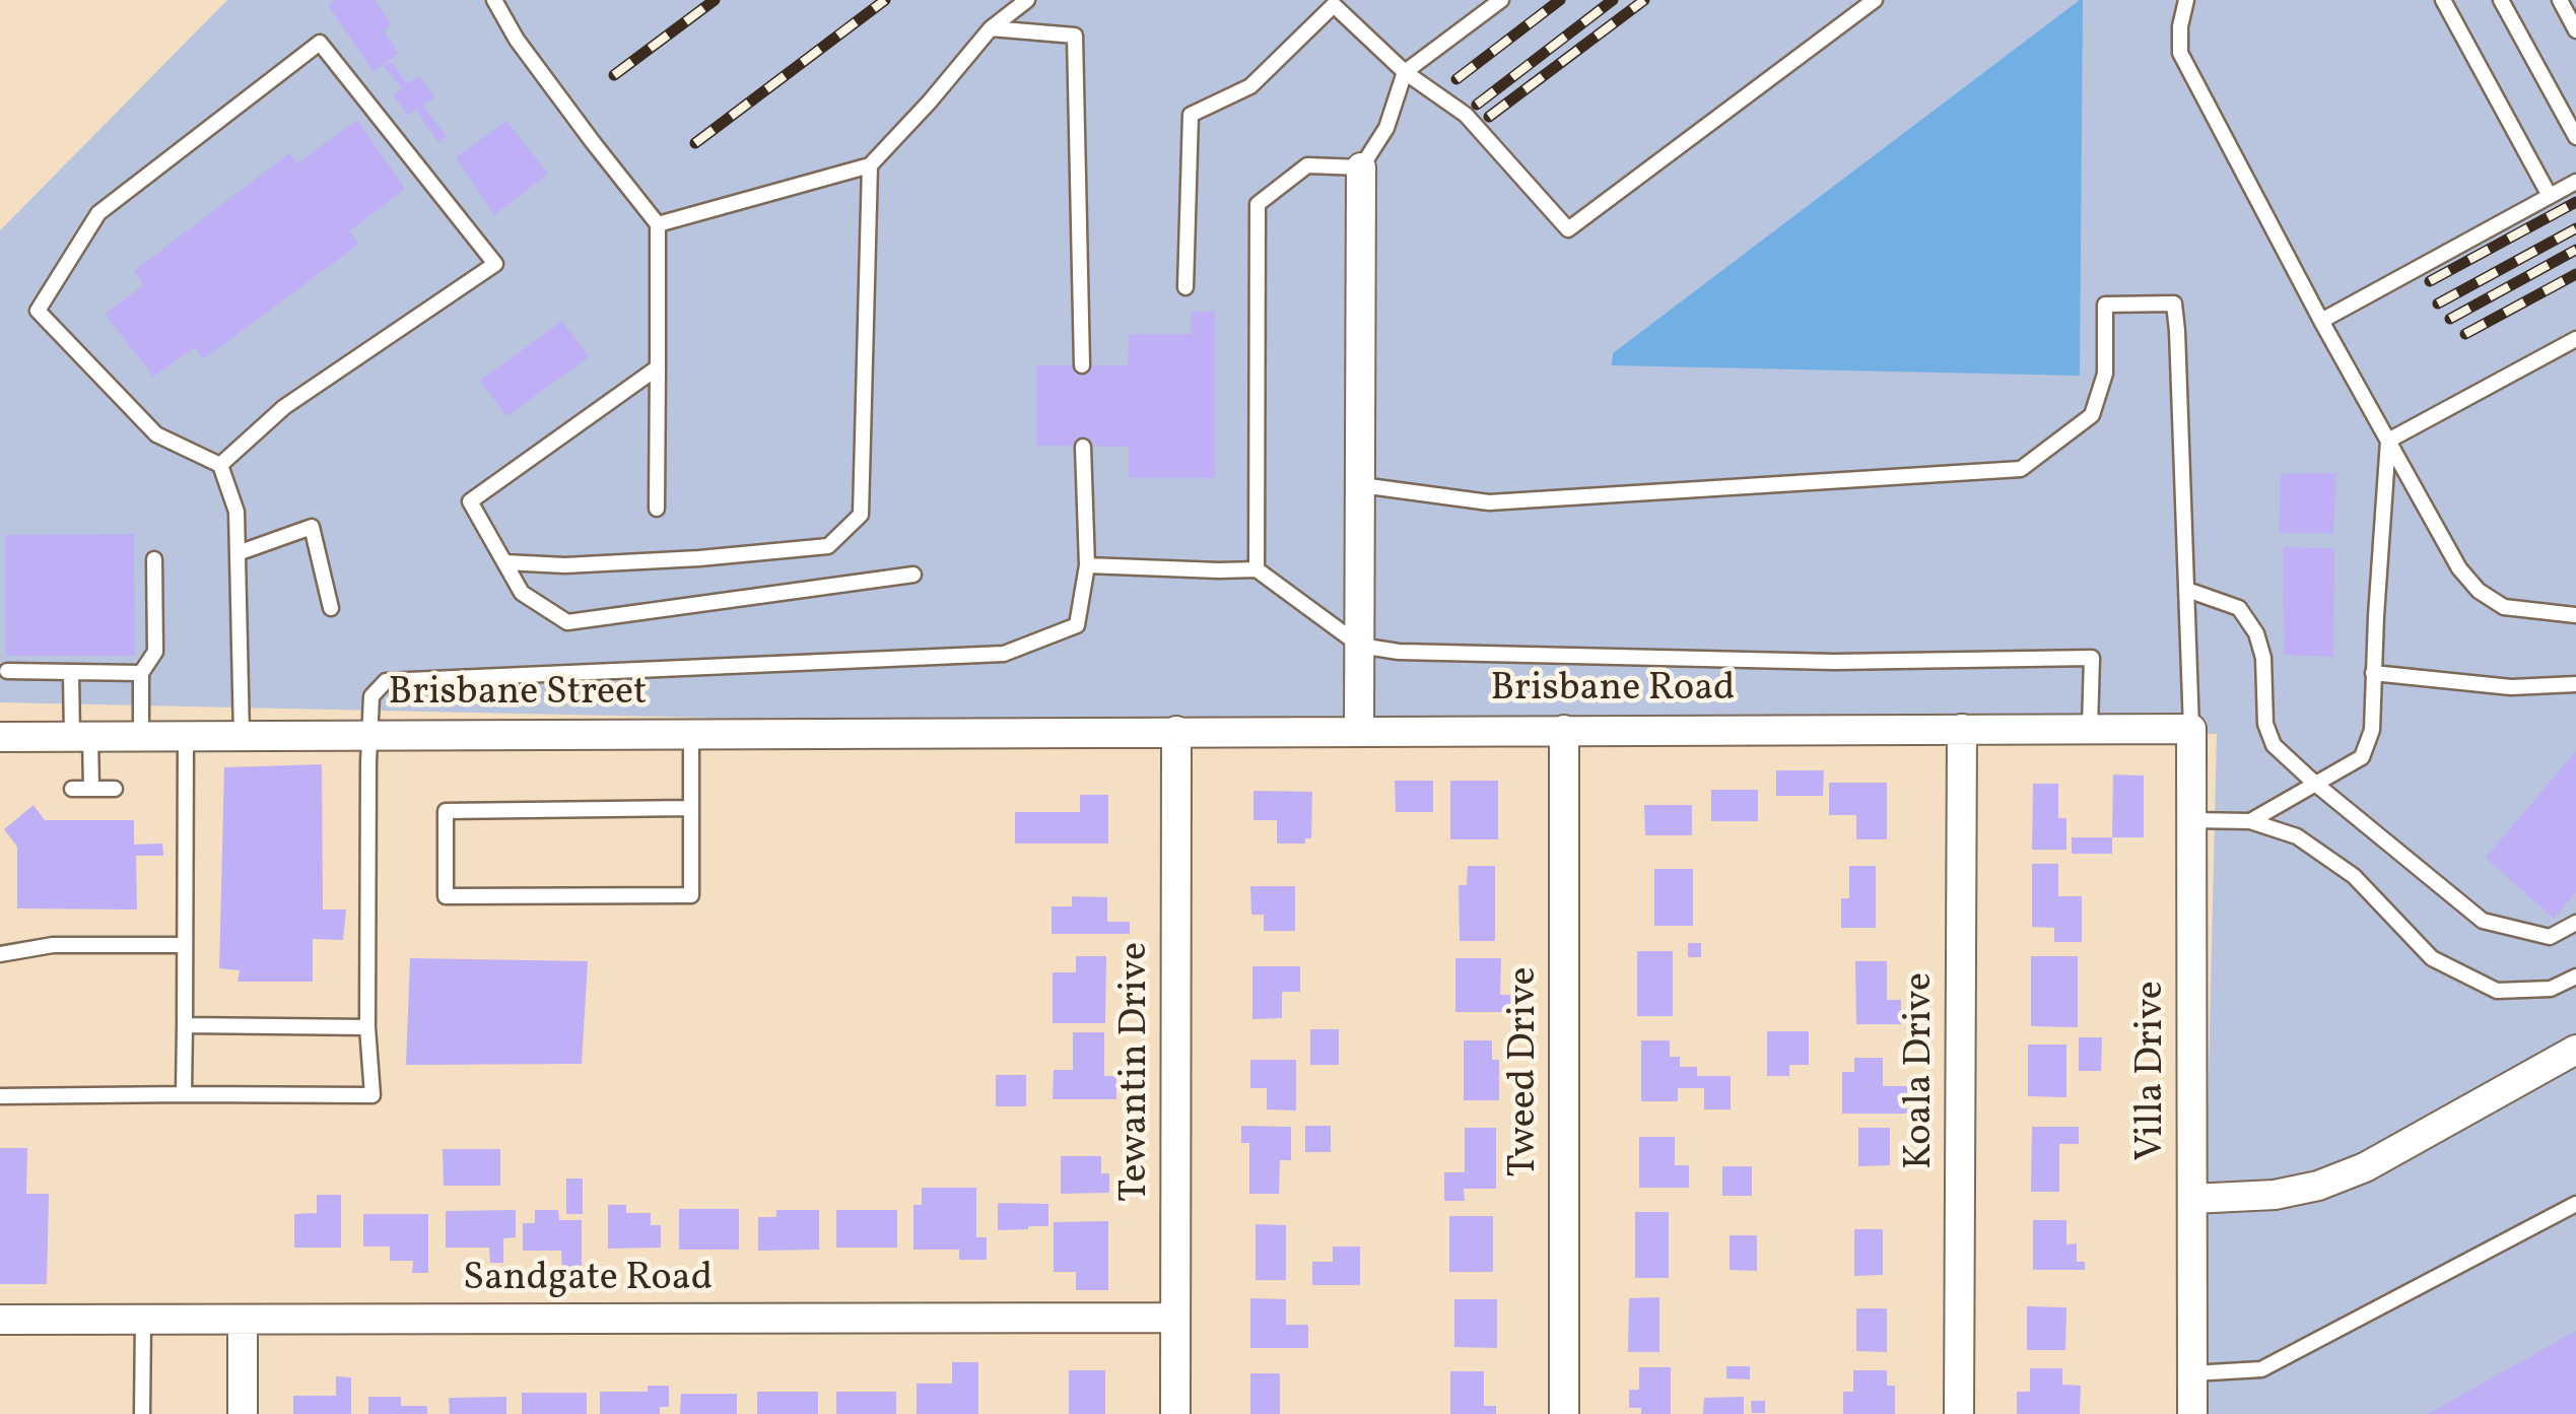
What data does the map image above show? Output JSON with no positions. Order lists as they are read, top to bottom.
{
  "streets": {
    "street": [
      "Brisbane Road",
      "Brisbane Street",
      "Koala Drive",
      "Villa Drive",
      "Tewantin Drive",
      "Tweed Drive",
      "Sandgate Road"
    ]
  },
  "crossings": [
    ["Brisbane Road", "Brisbane Street"],
    ["Brisbane Road", "Koala Drive"],
    ["Brisbane Road", "Villa Drive"],
    ["Brisbane Road", "Tewantin Drive"],
    ["Brisbane Road", "Tweed Drive"],
    ["Tewantin Drive", "Sandgate Road"]
  ]
}
